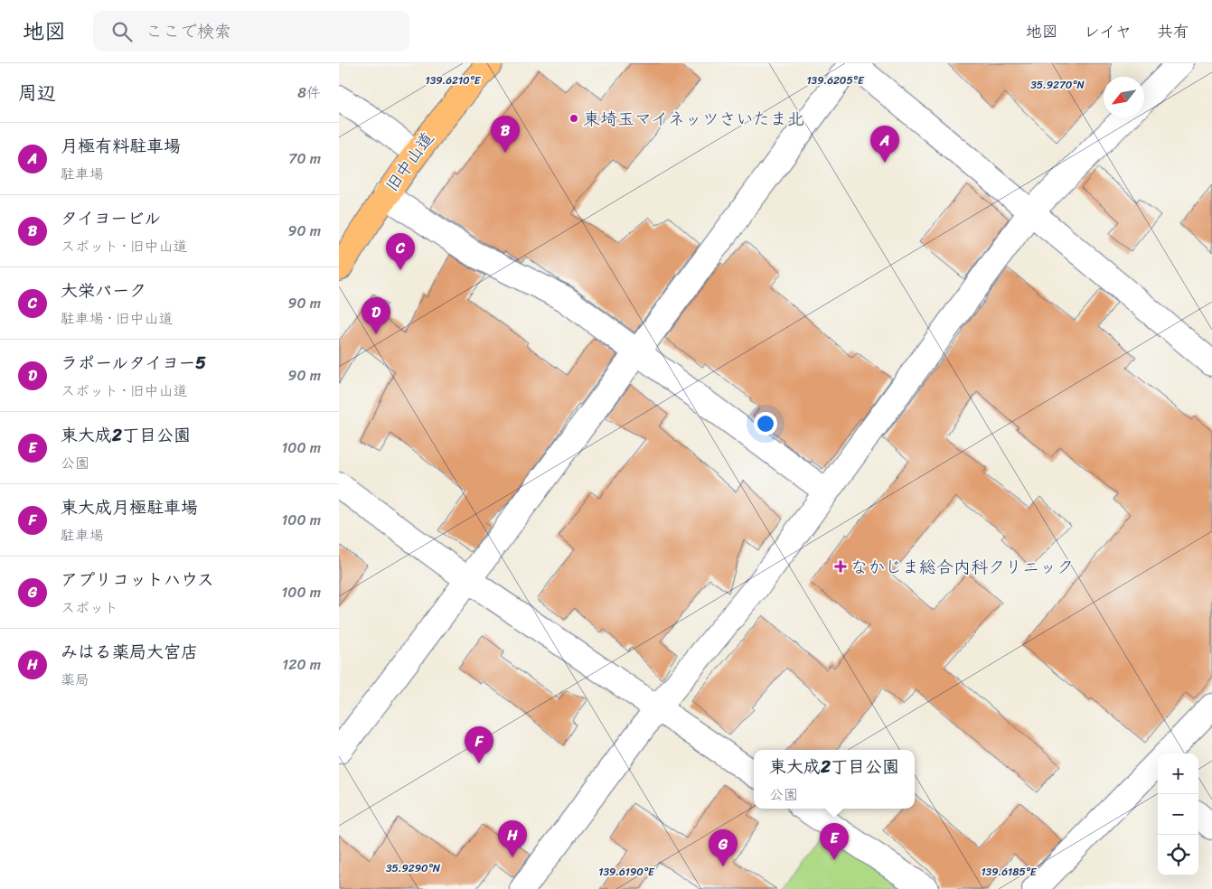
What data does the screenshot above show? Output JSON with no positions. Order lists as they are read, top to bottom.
{
  "streets": {
    "main road": ["旧中山道"]
  },
  "places": {
    "other": ["東埼玉マイネッツさいたま北"],
    "health": ["なかじま総合内科クリニック"]
  },
  "north": "bottom left",
  "page": {
    "header": "地図",
    "search": "ここで検索",
    "nav": ["地図", "レイヤ", "共有"],
    "heading": ["周辺", "8件"],
    "pins": [
      "B",
      "A",
      "C",
      "D",
      "F",
      "H",
      "E",
      "G"
    ],
    "list": [
      {
        "mark": "A",
        "name": "月極有料駐車場",
        "note": "駐車場",
        "value": "70 m"
      },
      {
        "mark": "B",
        "name": "タイヨービル",
        "note": "スポット · 旧中山道",
        "value": "90 m"
      },
      {
        "mark": "C",
        "name": "大栄パーク",
        "note": "駐車場 · 旧中山道",
        "value": "90 m"
      },
      {
        "mark": "D",
        "name": "ラポールタイヨー5",
        "note": "スポット · 旧中山道",
        "value": "90 m"
      },
      {
        "mark": "E",
        "name": "東大成2丁目公園",
        "note": "公園",
        "value": "100 m"
      },
      {
        "mark": "F",
        "name": "東大成月極駐車場",
        "note": "駐車場",
        "value": "100 m"
      },
      {
        "mark": "G",
        "name": "アプリコットハウス",
        "note": "スポット",
        "value": "100 m"
      },
      {
        "mark": "H",
        "name": "みはる薬局大宮店",
        "note": "薬局",
        "value": "120 m"
      }
    ],
    "popup": ["東大成2丁目公園", "公園"],
    "map_buttons": ["+", "−"]
  },
  "coordinates": [
    "139.6210°E",
    "139.6205°E",
    "35.9270°N",
    "35.9290°N",
    "139.6190°E",
    "139.6185°E"
  ]
}
